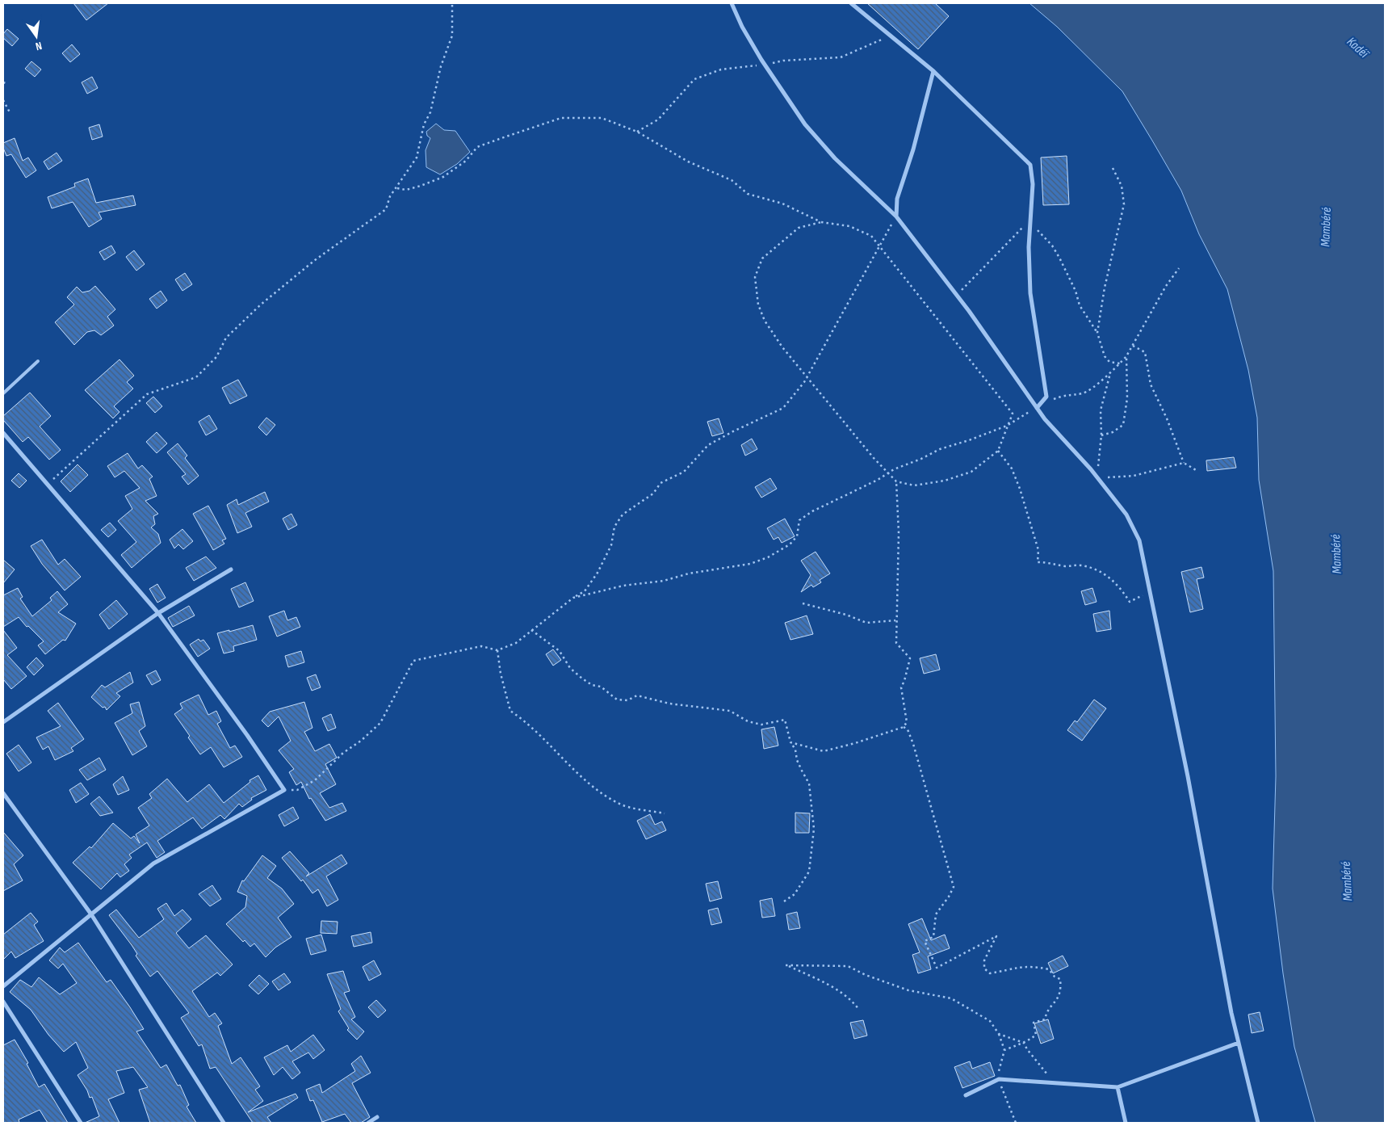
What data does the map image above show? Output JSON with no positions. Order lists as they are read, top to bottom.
{
  "water": ["Kadéï", "Mambéré"],
  "north": "bottom"
}
